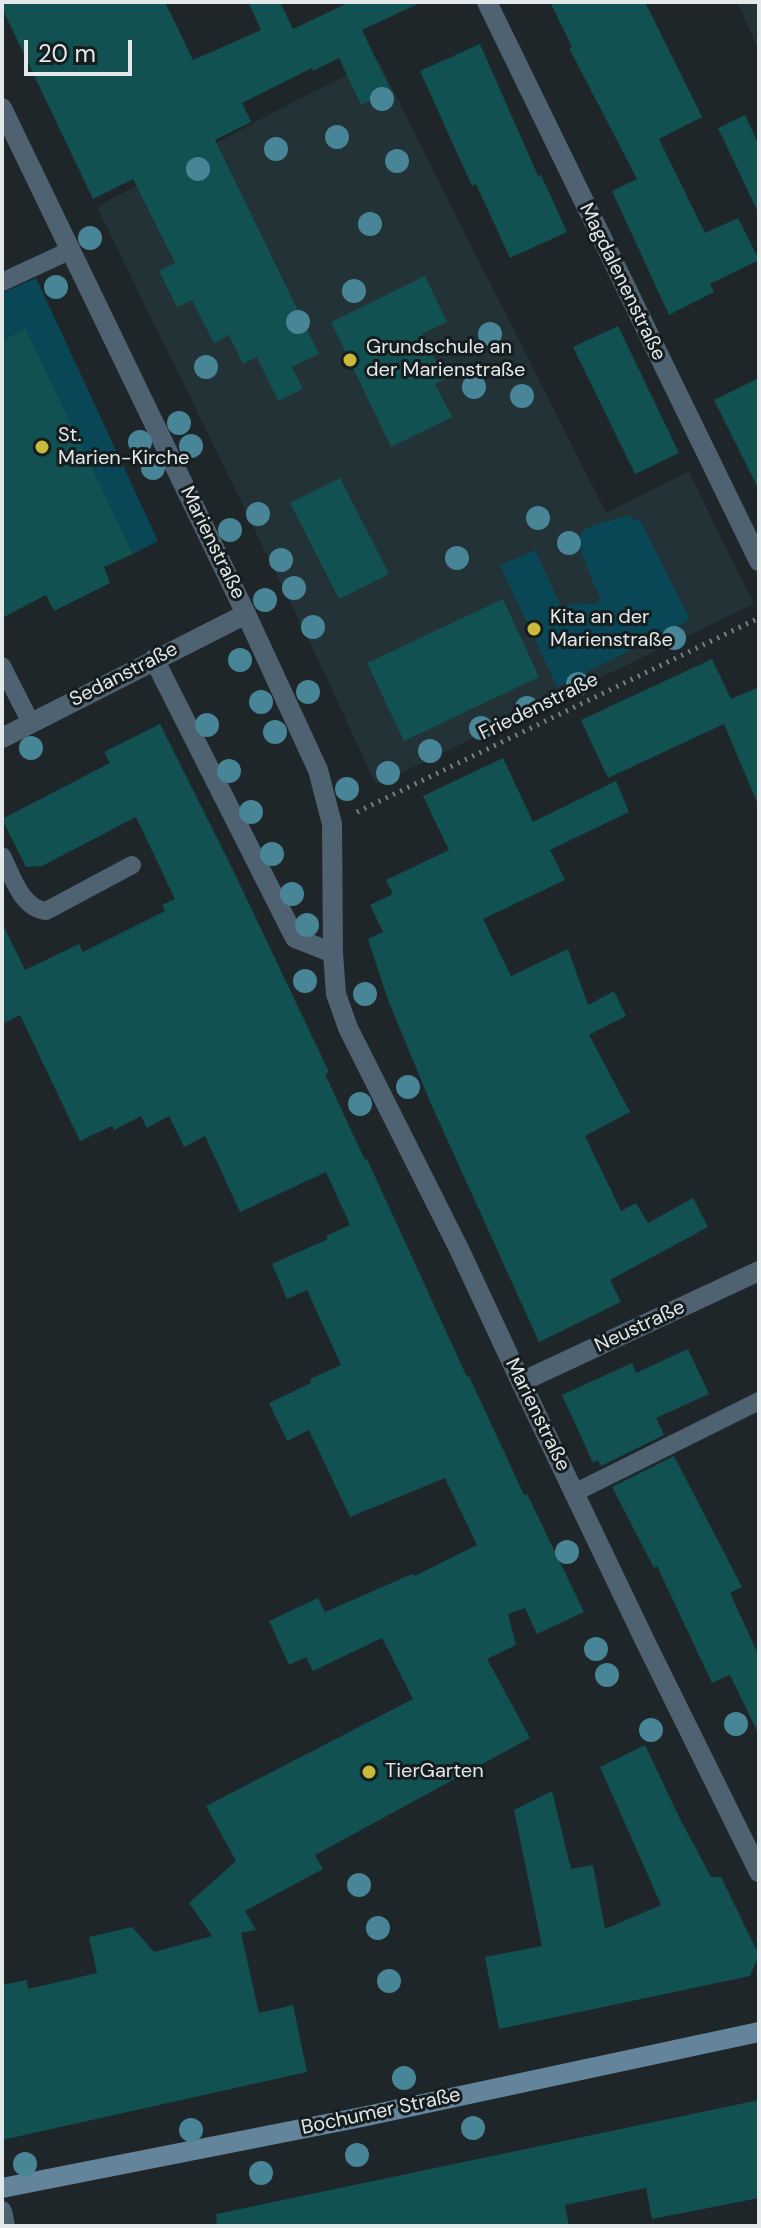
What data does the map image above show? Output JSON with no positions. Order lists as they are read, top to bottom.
{
  "streets": {
    "main road": ["Bochumer Straße"],
    "street": [
      "Magdalenenstraße",
      "Marienstraße",
      "Sedanstraße",
      "Neustraße"
    ],
    "path": ["Friedenstraße"]
  },
  "crossings": [
    ["Marienstraße", "Sedanstraße"],
    ["Marienstraße", "Friedenstraße"],
    ["Marienstraße", "Neustraße"]
  ],
  "places": [
    "Grundschule an der Marienstraße",
    "St. Marien-Kirche",
    "Kita an der Marienstraße",
    "TierGarten"
  ],
  "scale_bar": "20 m"
}
